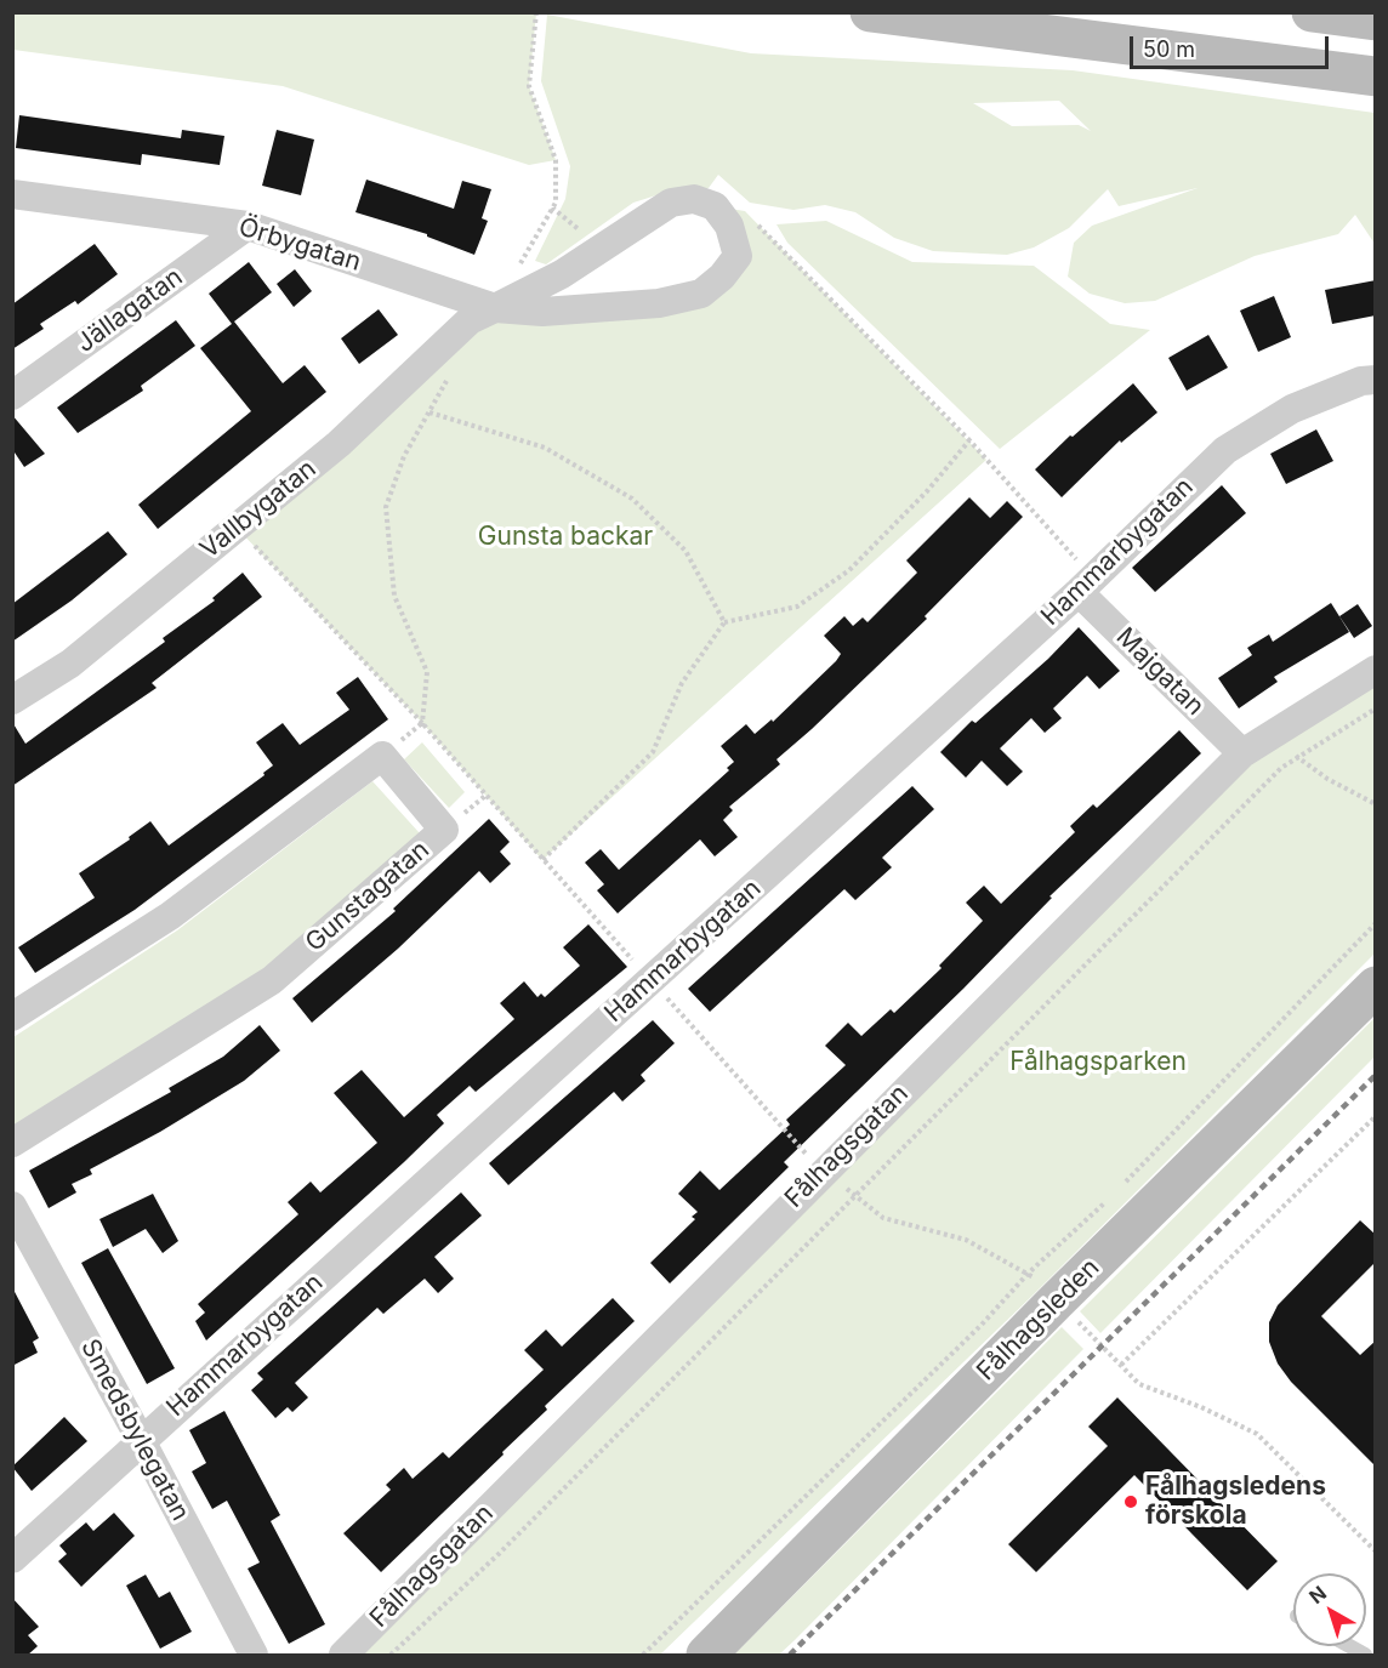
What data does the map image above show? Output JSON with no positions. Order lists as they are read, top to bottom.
{
  "streets": {
    "main road": ["Fålhagsleden"],
    "street": [
      "Örbygatan",
      "Jällagatan",
      "Vallbygatan",
      "Hammarbygatan",
      "Majgatan",
      "Gunstagatan",
      "Fålhagsgatan",
      "Smedsbylegatan"
    ]
  },
  "crossings": [
    ["Örbygatan", "Jällagatan"],
    ["Örbygatan", "Vallbygatan"],
    ["Hammarbygatan", "Majgatan"],
    ["Hammarbygatan", "Smedsbylegatan"],
    ["Majgatan", "Fålhagsgatan"]
  ],
  "parks": ["Gunsta backar", "Fålhagsparken"],
  "places": ["Fålhagsledens förskola"],
  "scale_bar": "50 m",
  "north": "top left"
}
